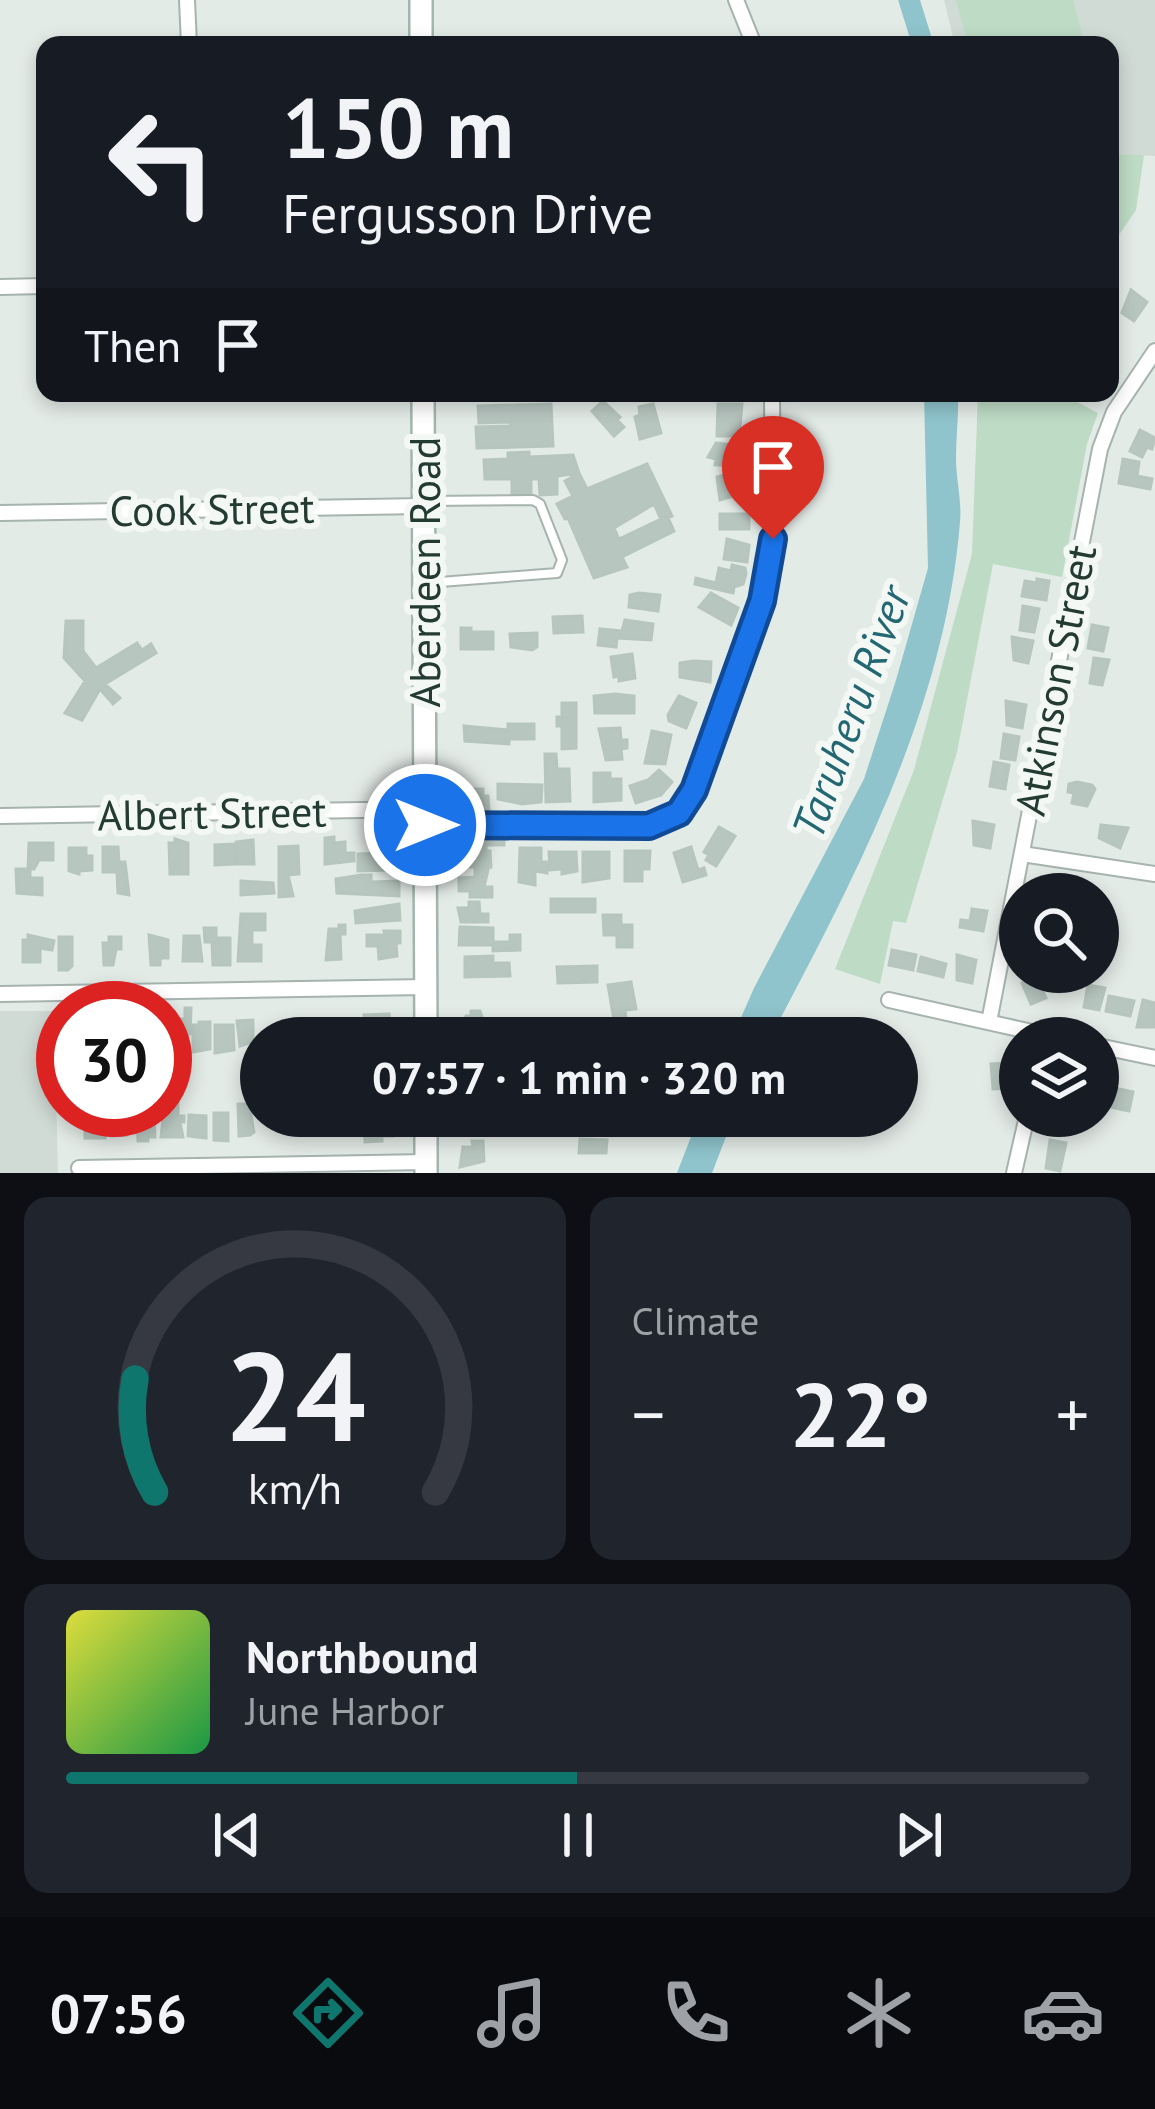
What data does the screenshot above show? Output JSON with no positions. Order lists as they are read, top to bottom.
{
  "streets": {
    "street": [
      "Cook Street",
      "Aberdeen Road",
      "Atkinson Street",
      "Albert Street"
    ]
  },
  "crossings": [
    ["Cook Street", "Aberdeen Road"],
    ["Aberdeen Road", "Albert Street"]
  ],
  "water": ["Taruheru River"],
  "page": {
    "turn": ["150 m", "Fergusson Drive"],
    "then": "Then",
    "limit": "30",
    "trip": "07:57 · 1 min · 320 m",
    "tile": "Climate",
    "heat": ["−", "22°", "+"],
    "song": ["Northbound", "June Harbor"],
    "tabs": "07:56",
    "gauge": ["24", "km/h"]
  }
}
